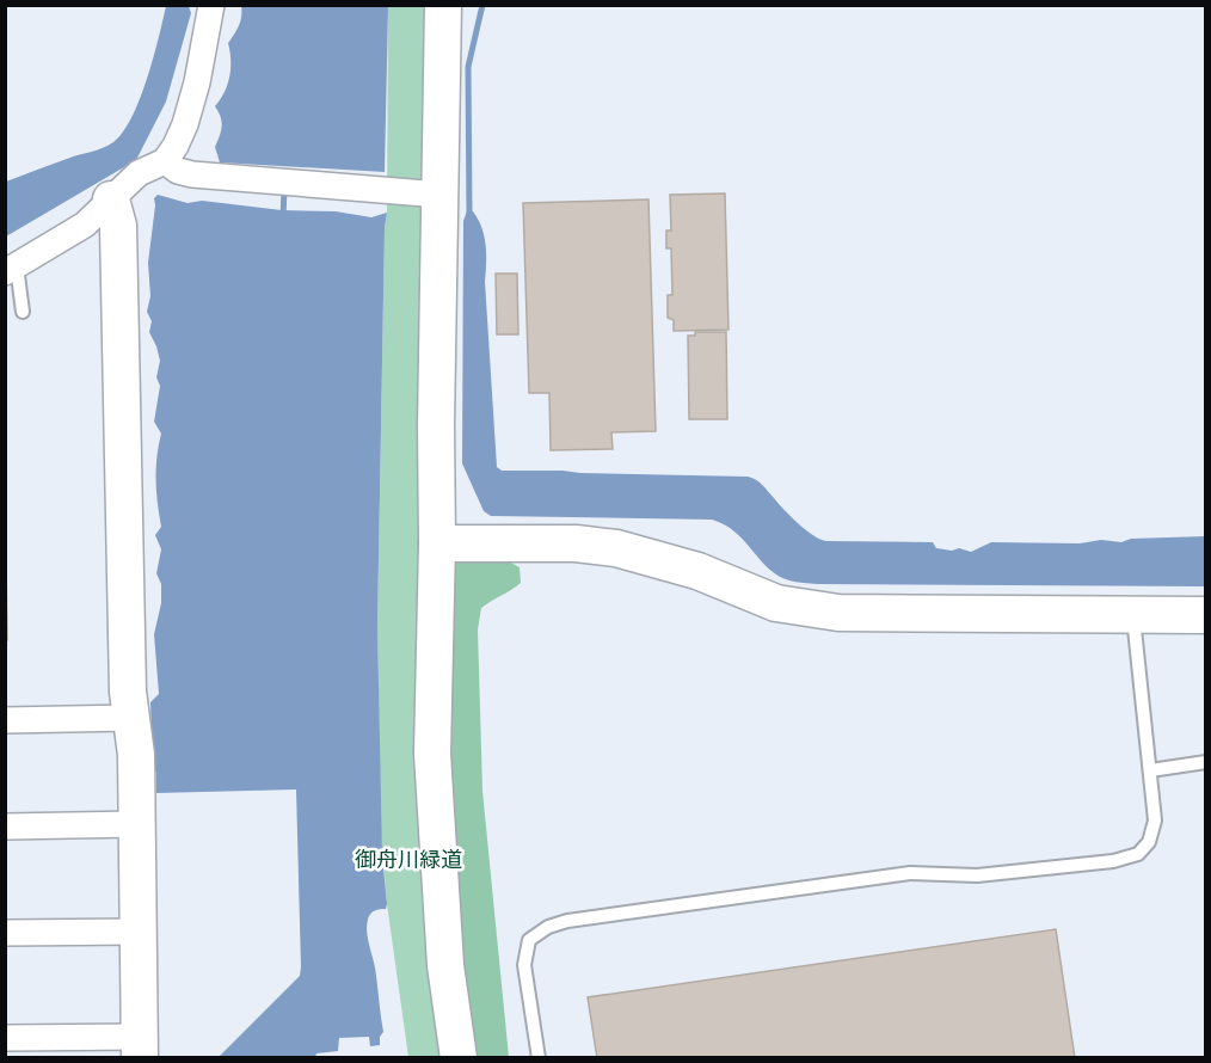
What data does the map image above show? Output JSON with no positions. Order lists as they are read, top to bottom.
{
  "parks": ["御舟川緑道"]
}
